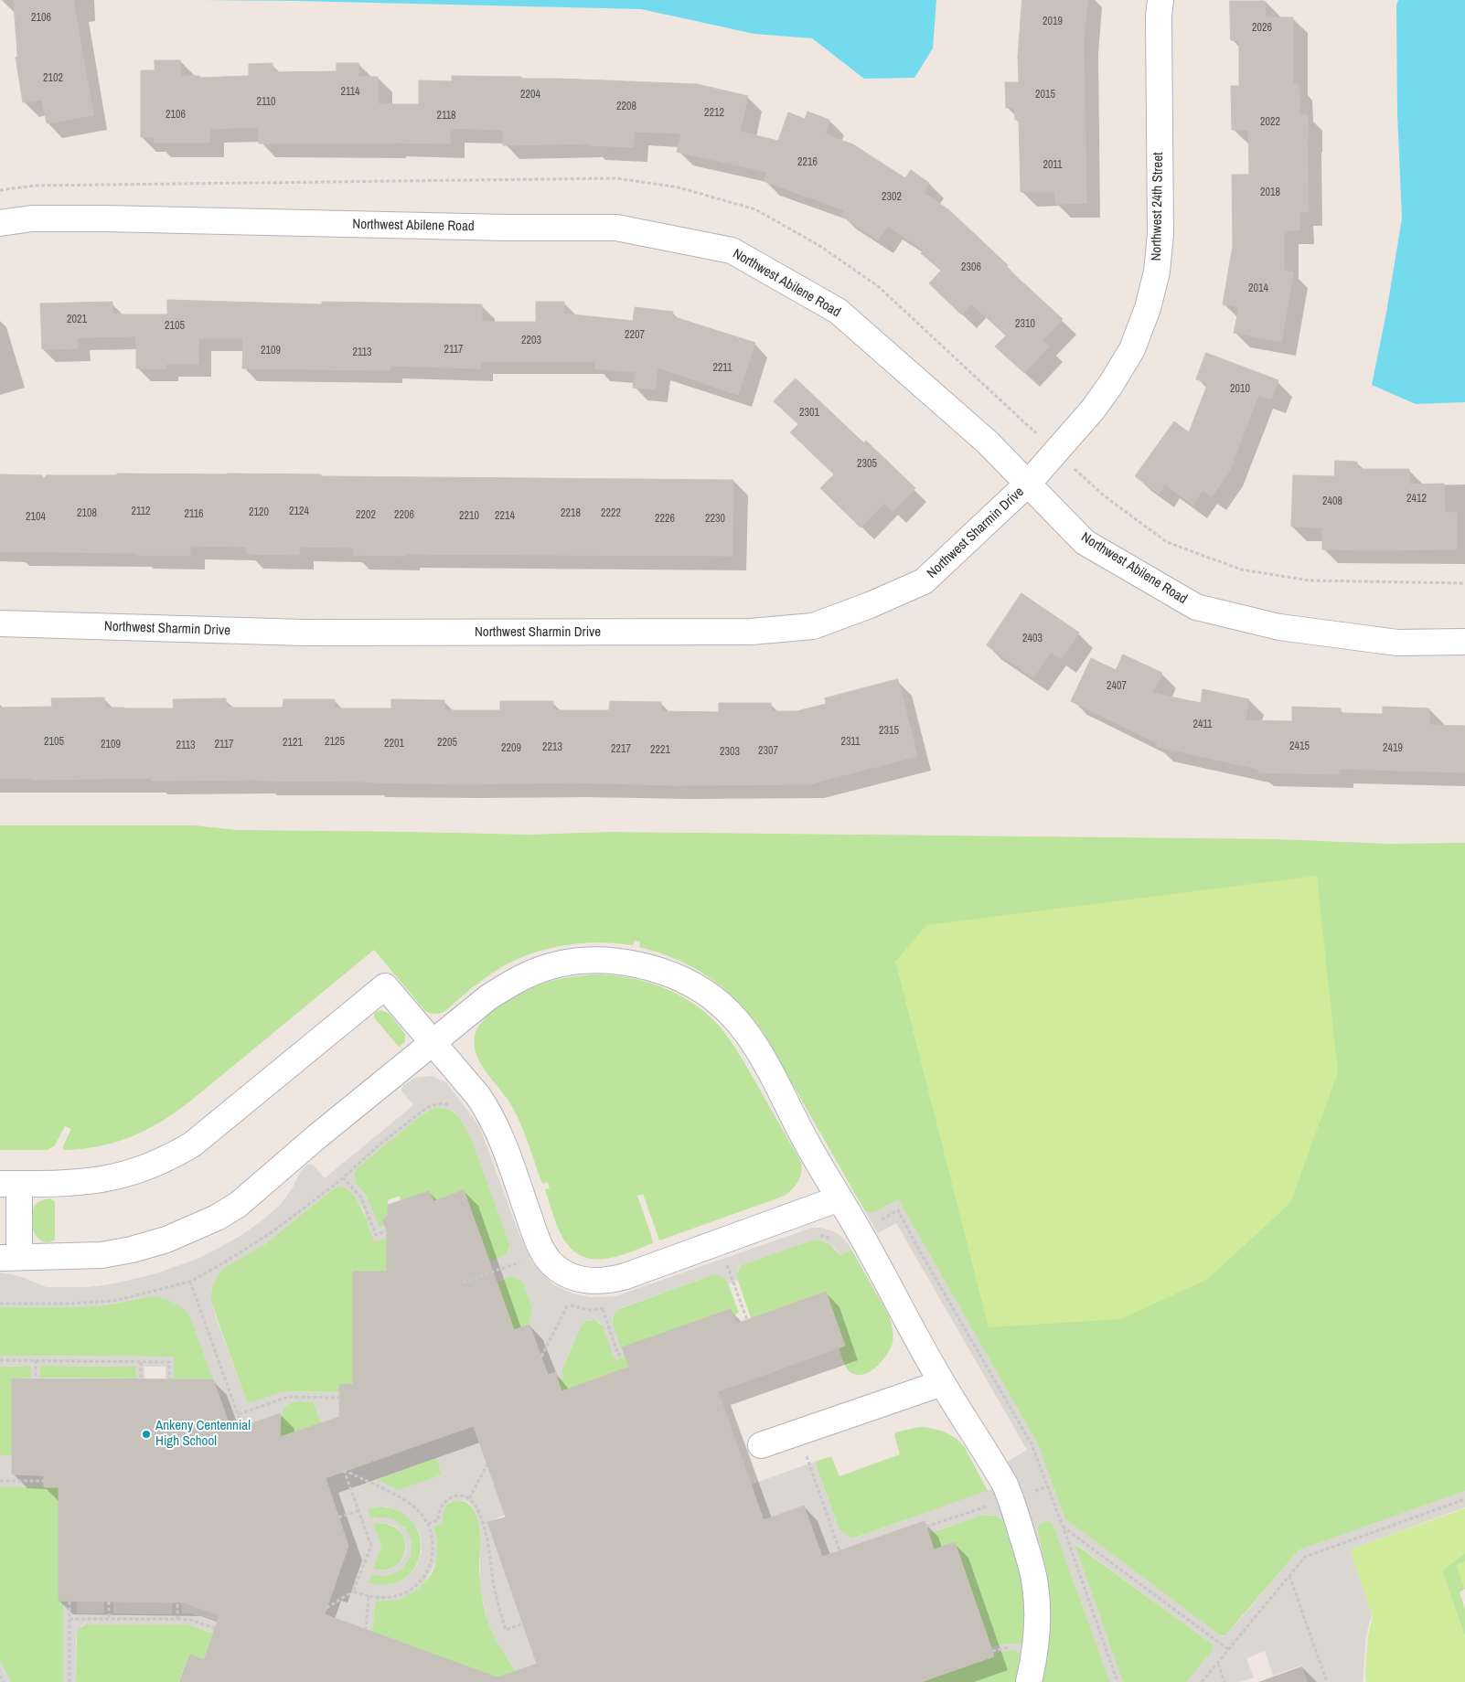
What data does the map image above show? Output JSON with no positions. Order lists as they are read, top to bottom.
{
  "streets": {
    "street": ["Northwest 24th Street", "Northwest Abilene Road", "Northwest Sharmin Drive"]
  },
  "crossings": [
    ["Northwest 24th Street", "Northwest Abilene Road"],
    ["Northwest 24th Street", "Northwest Sharmin Drive"],
    ["Northwest Abilene Road", "Northwest Sharmin Drive"]
  ],
  "places": ["Ankeny Centennial High School"],
  "house_numbers": [
    "2106",
    "2019",
    "2026",
    "2102",
    "2114",
    "2204",
    "2015",
    "2110",
    "2208",
    "2212",
    "2106",
    "2118",
    "2022",
    "2216",
    "2011",
    "2018",
    "2302",
    "2306",
    "2014",
    "2021",
    "2310",
    "2105",
    "2207",
    "2203",
    "2117",
    "2109",
    "2113",
    "2211",
    "2010",
    "2301",
    "2305",
    "2412",
    "2408",
    "2112",
    "2124",
    "2120",
    "2108",
    "2218",
    "2222",
    "2116",
    "2202",
    "2206",
    "2210",
    "2214",
    "2104",
    "2226",
    "2230",
    "2403",
    "2407",
    "2411",
    "2315",
    "2105",
    "2125",
    "2311",
    "2121",
    "2205",
    "2201",
    "2109",
    "2117",
    "2113",
    "2415",
    "2213",
    "2209",
    "2419",
    "2217",
    "2221",
    "2307",
    "2303"
  ]
}
